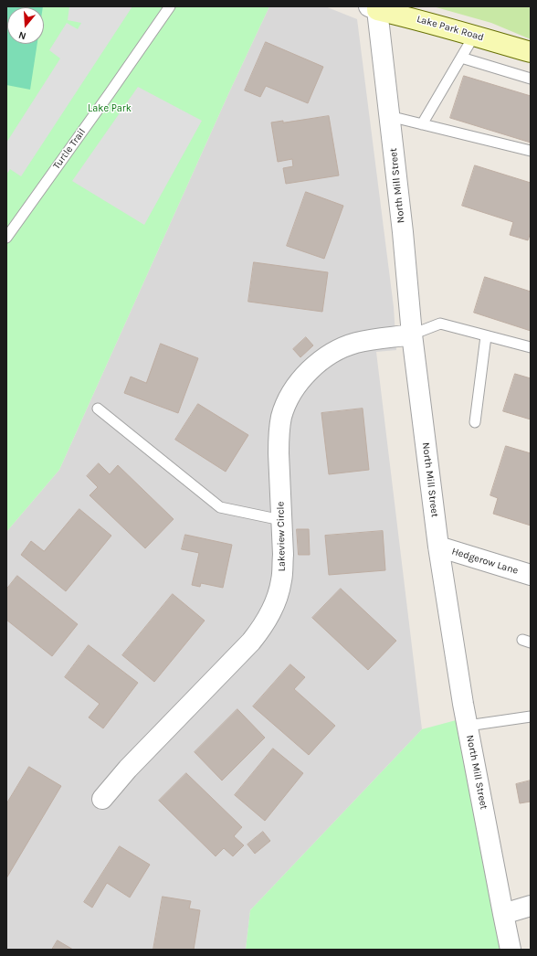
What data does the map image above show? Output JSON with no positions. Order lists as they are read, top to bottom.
{
  "streets": {
    "main road": ["Lake Park Road"],
    "street": ["North Mill Street", "Lakeview Circle", "Hedgerow Lane"],
    "lane": ["Turtle Trail"]
  },
  "crossings": [
    ["Lake Park Road", "North Mill Street"],
    ["North Mill Street", "Lakeview Circle"],
    ["North Mill Street", "Hedgerow Lane"]
  ],
  "parks": ["Lake Park"],
  "north": "bottom"
}
